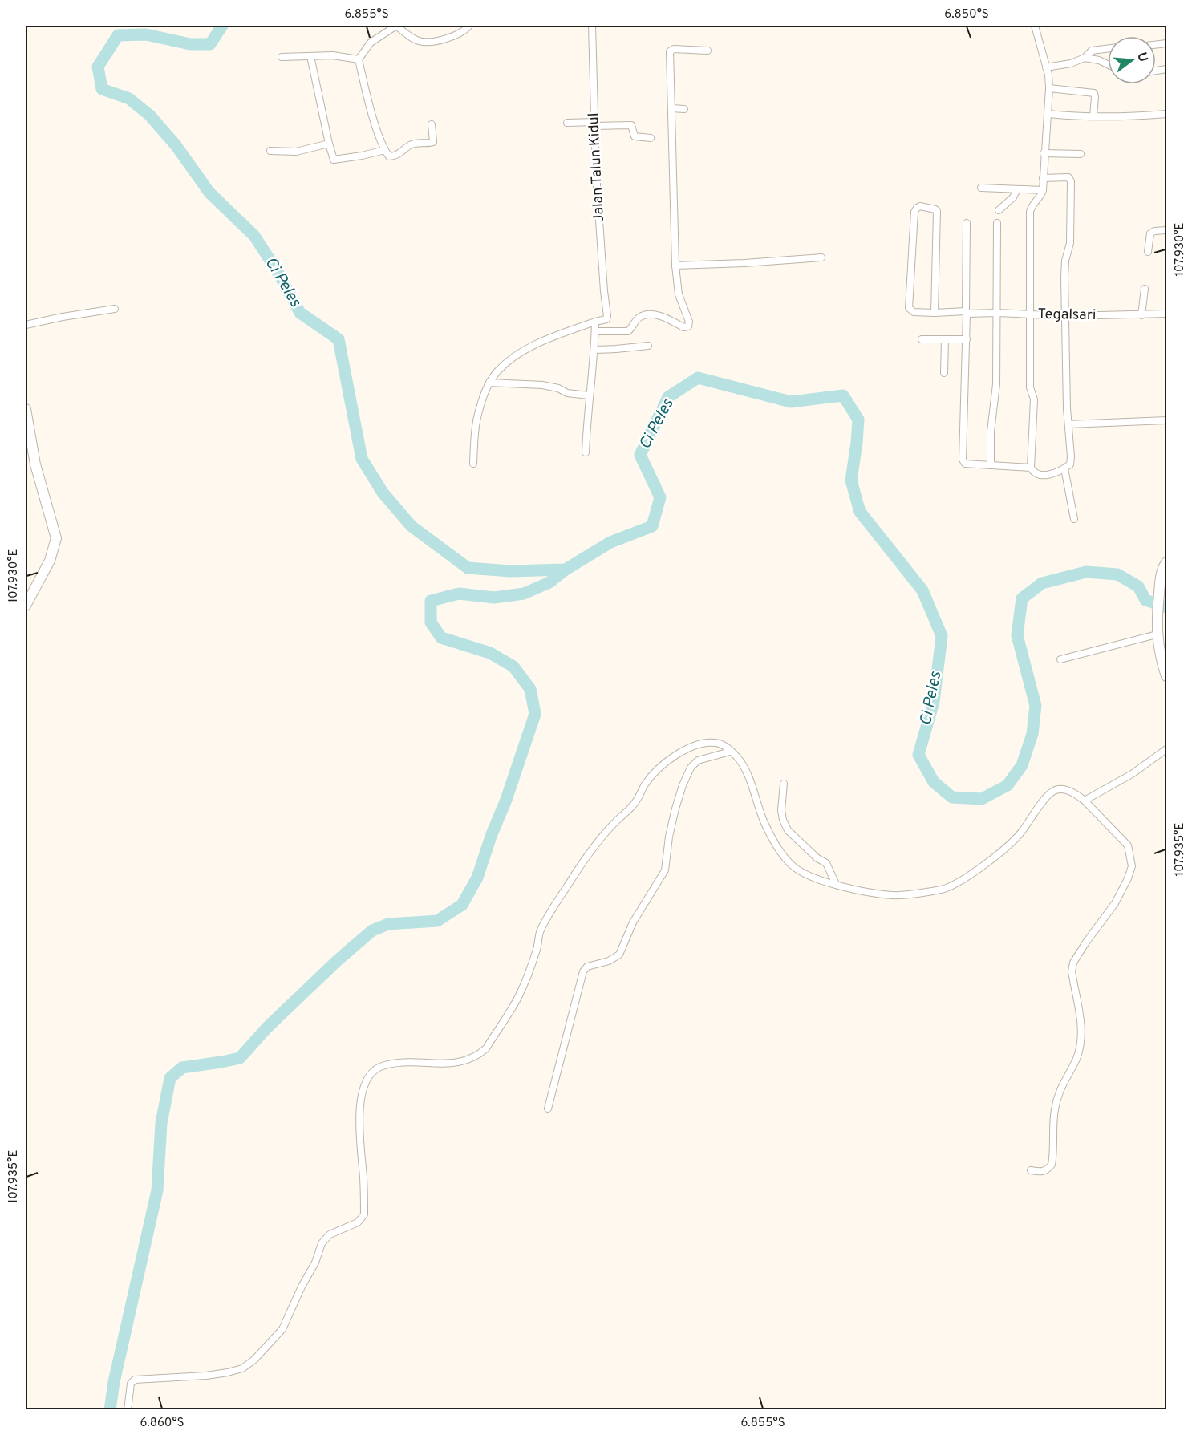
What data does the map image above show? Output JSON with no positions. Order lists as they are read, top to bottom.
{
  "streets": {
    "street": ["Jalan Talun Kidul", "Tegalsari"]
  },
  "water": ["Ci Peles"],
  "north": "right",
  "coordinates": [
    "6.855°S",
    "6.850°S",
    "107.930°E",
    "107.935°E",
    "6.860°S"
  ]
}
